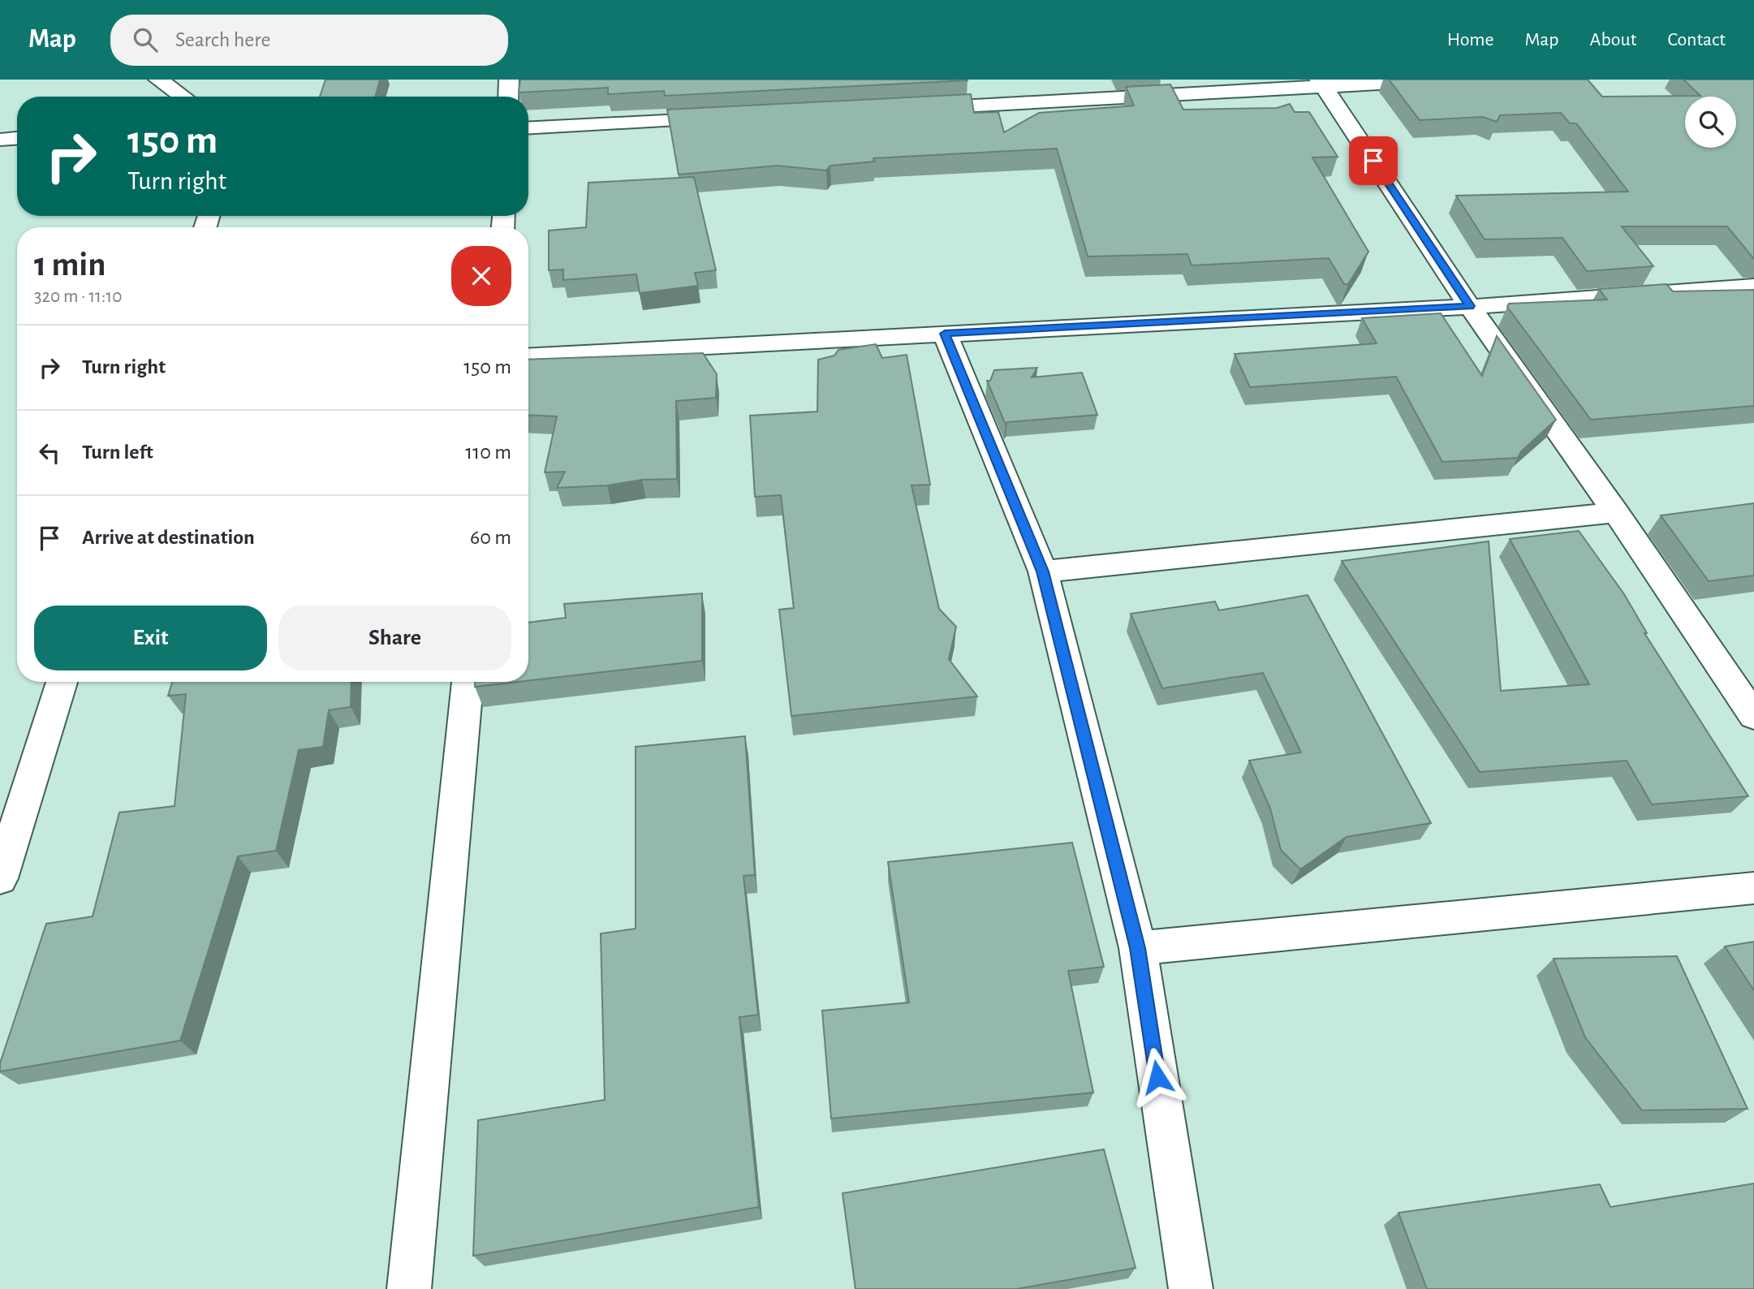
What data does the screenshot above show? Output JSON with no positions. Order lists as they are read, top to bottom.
{
  "page": {
    "header": "Map",
    "search": "Search here",
    "nav": [
      "Home",
      "Map",
      "About",
      "Contact"
    ],
    "turn": ["150 m", "Turn right"],
    "heading": ["1 min", "320 m · 11:10"],
    "list": [
      {
        "name": "Turn right",
        "value": "150 m"
      },
      {
        "name": "Turn left",
        "value": "110 m"
      },
      {
        "name": "Arrive at destination",
        "value": "60 m"
      }
    ],
    "buttons": ["Exit", "Share"]
  }
}
